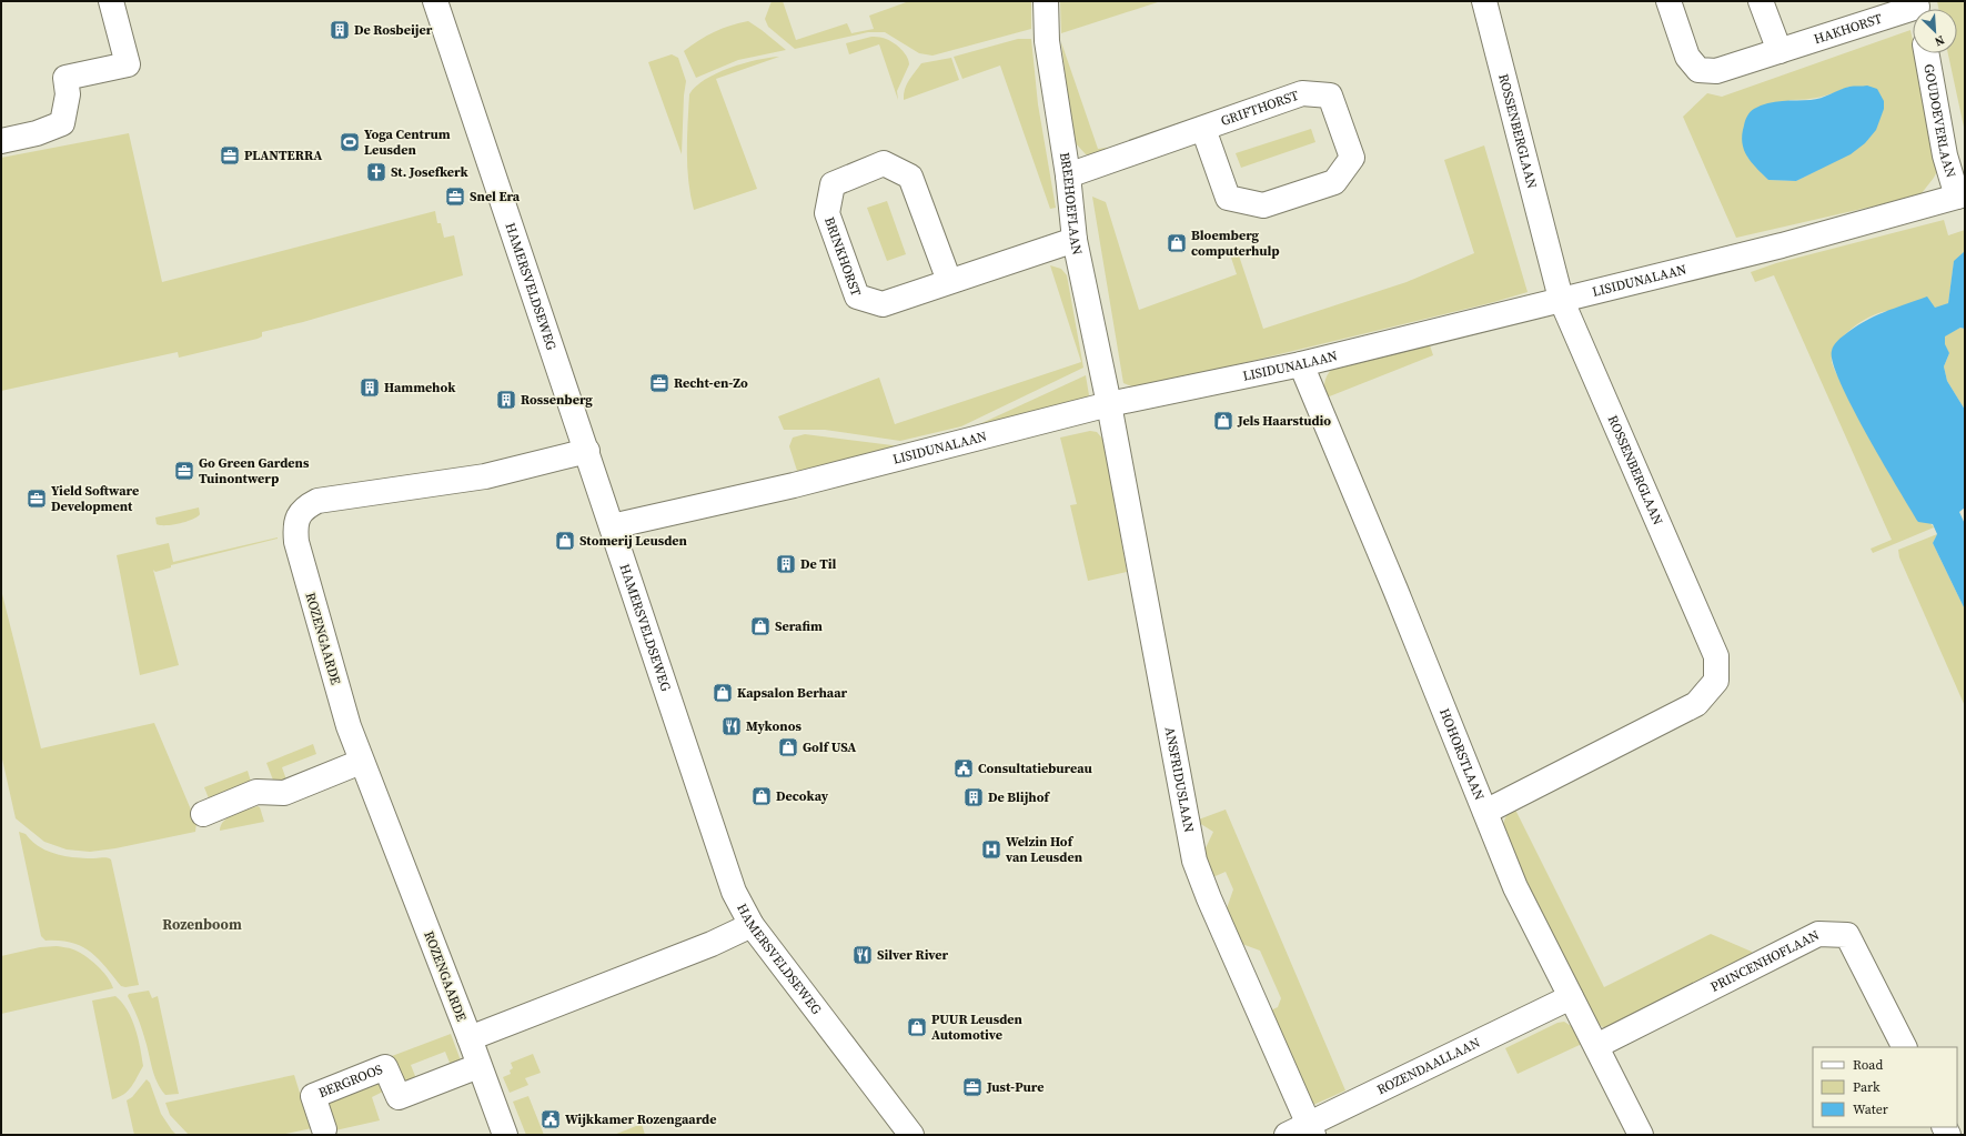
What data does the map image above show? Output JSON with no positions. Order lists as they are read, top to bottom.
{
  "streets": {
    "street": [
      "HAKHORST",
      "GRIFTHORST",
      "GOUDOEVERLAAN",
      "ROSSENBERGLAAN",
      "BREEHOEFLAAN",
      "BRINKHORST",
      "LISIDUNALAAN",
      "HAMERSVELDSEWEG",
      "ROZENGAARDE",
      "HOHORSTLAAN",
      "ANSFRIDUSLAAN",
      "PRINCENHOFLAAN",
      "ROZENDAALLAAN",
      "BERGROOS"
    ]
  },
  "crossings": [
    ["GRIFTHORST", "BREEHOEFLAAN"],
    ["GOUDOEVERLAAN", "LISIDUNALAAN"],
    ["ROSSENBERGLAAN", "LISIDUNALAAN"],
    ["ROSSENBERGLAAN", "HOHORSTLAAN"],
    ["BREEHOEFLAAN", "BRINKHORST"],
    ["BREEHOEFLAAN", "LISIDUNALAAN"],
    ["BREEHOEFLAAN", "ANSFRIDUSLAAN"],
    ["LISIDUNALAAN", "HAMERSVELDSEWEG"],
    ["LISIDUNALAAN", "HOHORSTLAAN"],
    ["LISIDUNALAAN", "ANSFRIDUSLAAN"],
    ["HAMERSVELDSEWEG", "ROZENGAARDE"],
    ["ROZENGAARDE", "BERGROOS"],
    ["HOHORSTLAAN", "PRINCENHOFLAAN"],
    ["HOHORSTLAAN", "ROZENDAALLAAN"],
    ["ANSFRIDUSLAAN", "ROZENDAALLAAN"]
  ],
  "districts": ["Rozenboom"],
  "places": {
    "building": [
      "De Rosbeijer",
      "Hammehok",
      "Rossenberg",
      "De Til",
      "De Blijhof"
    ],
    "sports": ["Yoga Centrum Leusden"],
    "office": [
      "PLANTERRA",
      "Snel Era",
      "Recht-en-Zo",
      "Go Green Gardens Tuinontwerp",
      "Yield Software Development",
      "Just-Pure"
    ],
    "church": ["St. Josefkerk"],
    "shop": [
      "Bloemberg computerhulp",
      "Jels Haarstudio",
      "Stomerij Leusden",
      "Serafim",
      "Kapsalon Berhaar",
      "Golf USA",
      "Decokay",
      "PUUR Leusden Automotive"
    ],
    "restaurant": ["Mykonos", "Silver River"],
    "public building": ["Consultatiebureau", "Wijkkamer Rozengaarde"],
    "hospital": ["Welzin Hof van Leusden"]
  },
  "legend": ["Road", "Park", "Water"],
  "north": "bottom right"
}
